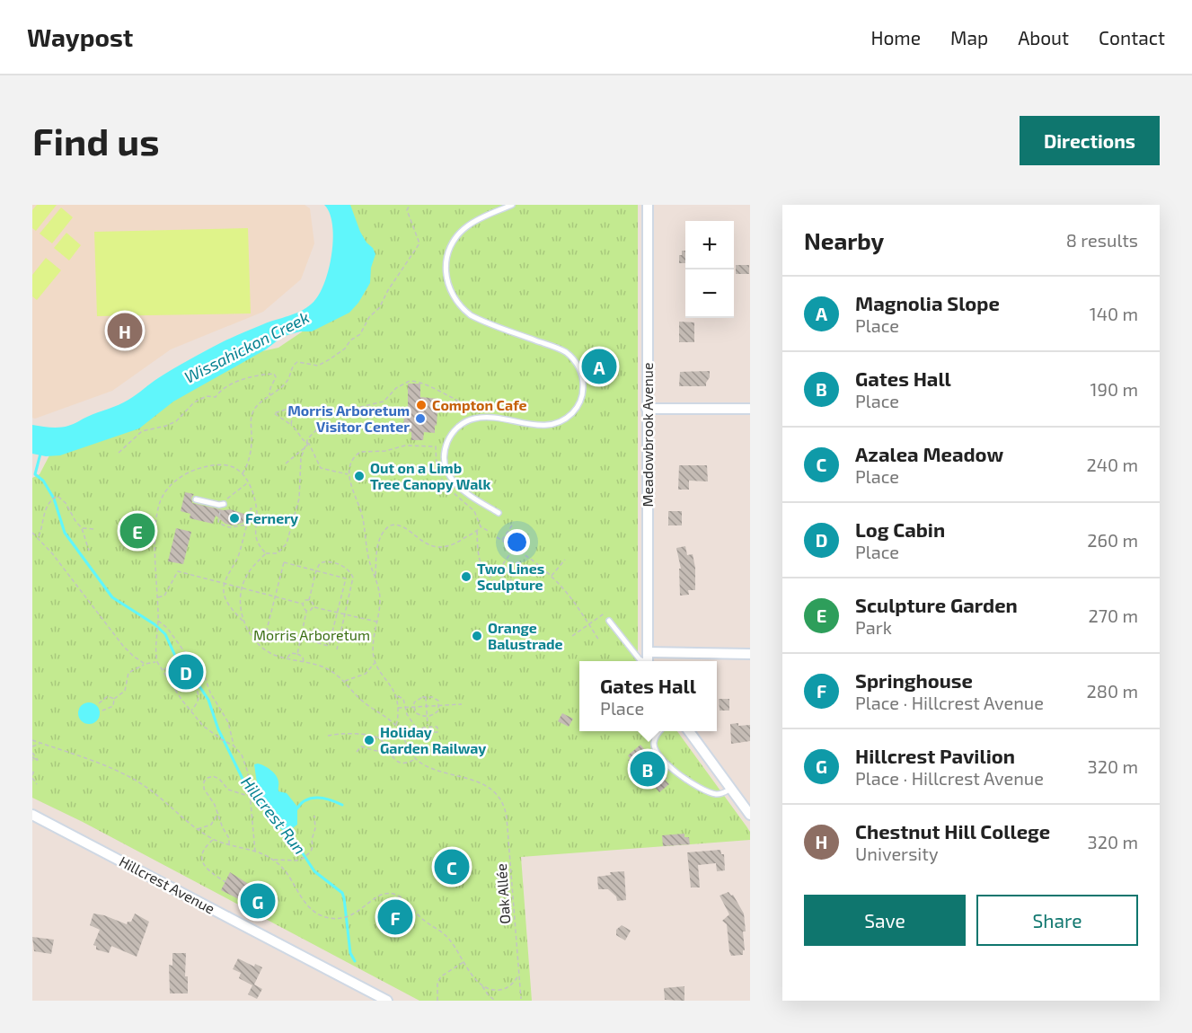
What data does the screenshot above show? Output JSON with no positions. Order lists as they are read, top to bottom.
{
  "streets": {
    "street": ["Meadowbrook Avenue", "Hillcrest Avenue"],
    "path": ["Oak Allée"]
  },
  "water": ["Wissahickon Creek", "Hillcrest Run"],
  "parks": ["Morris Arboretum"],
  "places": [
    "Compton Cafe",
    "Morris Arboretum Visitor Center",
    "Out on a Limb Tree Canopy Walk",
    "Fernery",
    "Two Lines Sculpture",
    "Orange Balustrade",
    "Holiday Garden Railway"
  ],
  "page": {
    "header": "Waypost",
    "nav": [
      "Home",
      "Map",
      "About",
      "Contact"
    ],
    "buttons": [
      "Directions",
      ["Save", "Share"]
    ],
    "title": "Find us",
    "heading": ["Nearby", "8 results"],
    "map_buttons": ["+", "−"],
    "list": [
      {
        "mark": "A",
        "name": "Magnolia Slope",
        "note": "Place",
        "value": "140 m"
      },
      {
        "mark": "B",
        "name": "Gates Hall",
        "note": "Place",
        "value": "190 m"
      },
      {
        "mark": "C",
        "name": "Azalea Meadow",
        "note": "Place",
        "value": "240 m"
      },
      {
        "mark": "D",
        "name": "Log Cabin",
        "note": "Place",
        "value": "260 m"
      },
      {
        "mark": "E",
        "name": "Sculpture Garden",
        "note": "Park",
        "value": "270 m"
      },
      {
        "mark": "F",
        "name": "Springhouse",
        "note": "Place · Hillcrest Avenue",
        "value": "280 m"
      },
      {
        "mark": "G",
        "name": "Hillcrest Pavilion",
        "note": "Place · Hillcrest Avenue",
        "value": "320 m"
      },
      {
        "mark": "H",
        "name": "Chestnut Hill College",
        "note": "University",
        "value": "320 m"
      }
    ],
    "pins": [
      "H",
      "A",
      "E",
      "D",
      "B",
      "C",
      "G",
      "F"
    ],
    "popup": ["Gates Hall", "Place"]
  }
}
